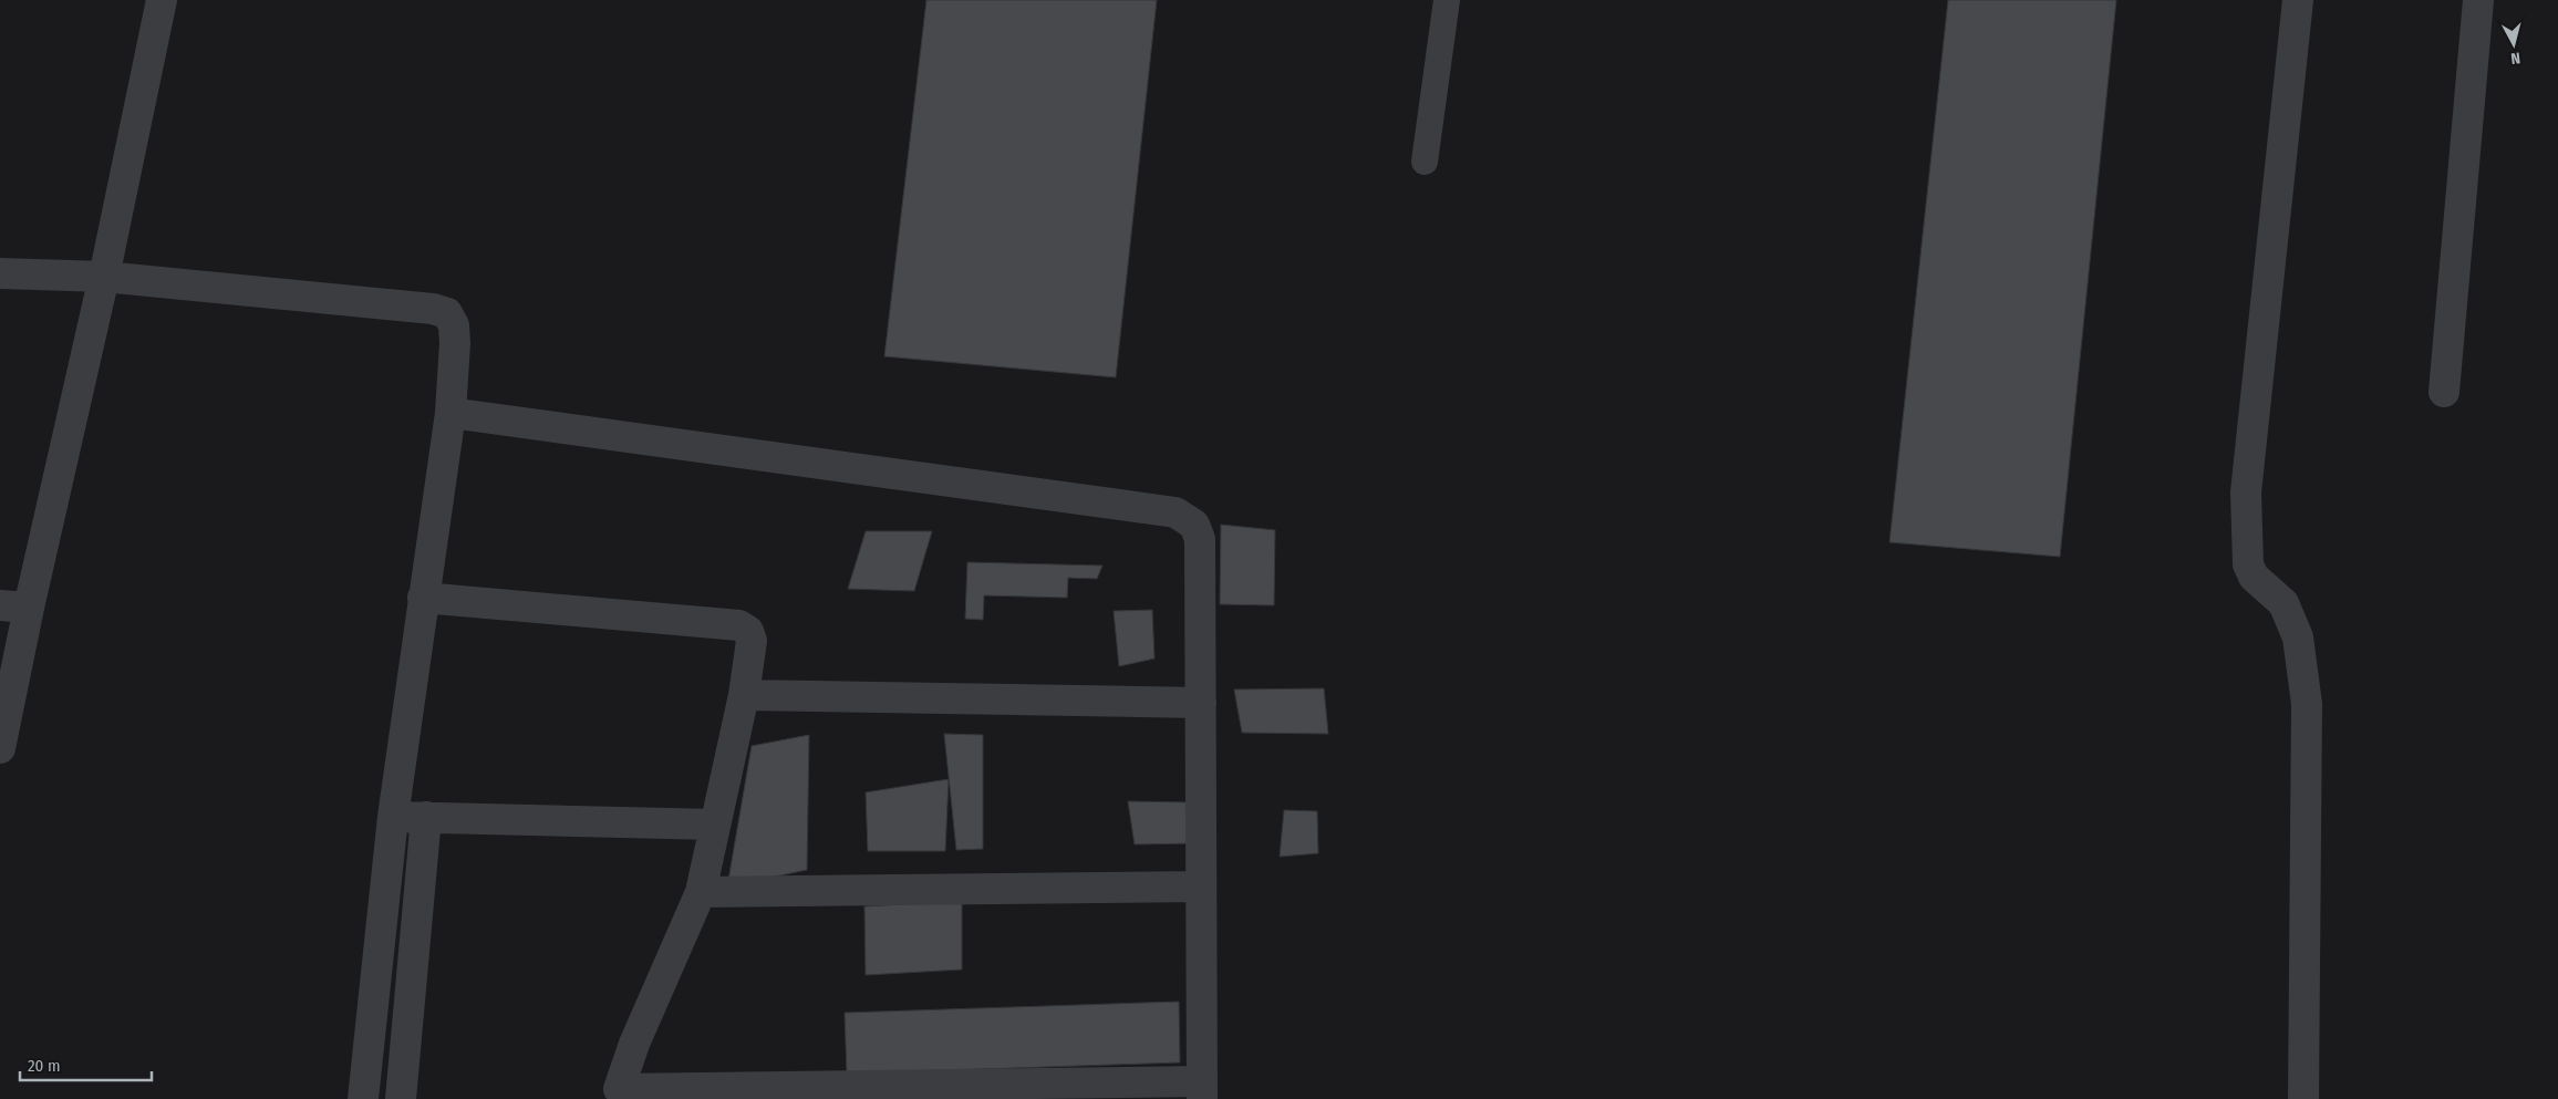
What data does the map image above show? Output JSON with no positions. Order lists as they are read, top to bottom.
{
  "scale_bar": "20 m",
  "north": "bottom"
}
